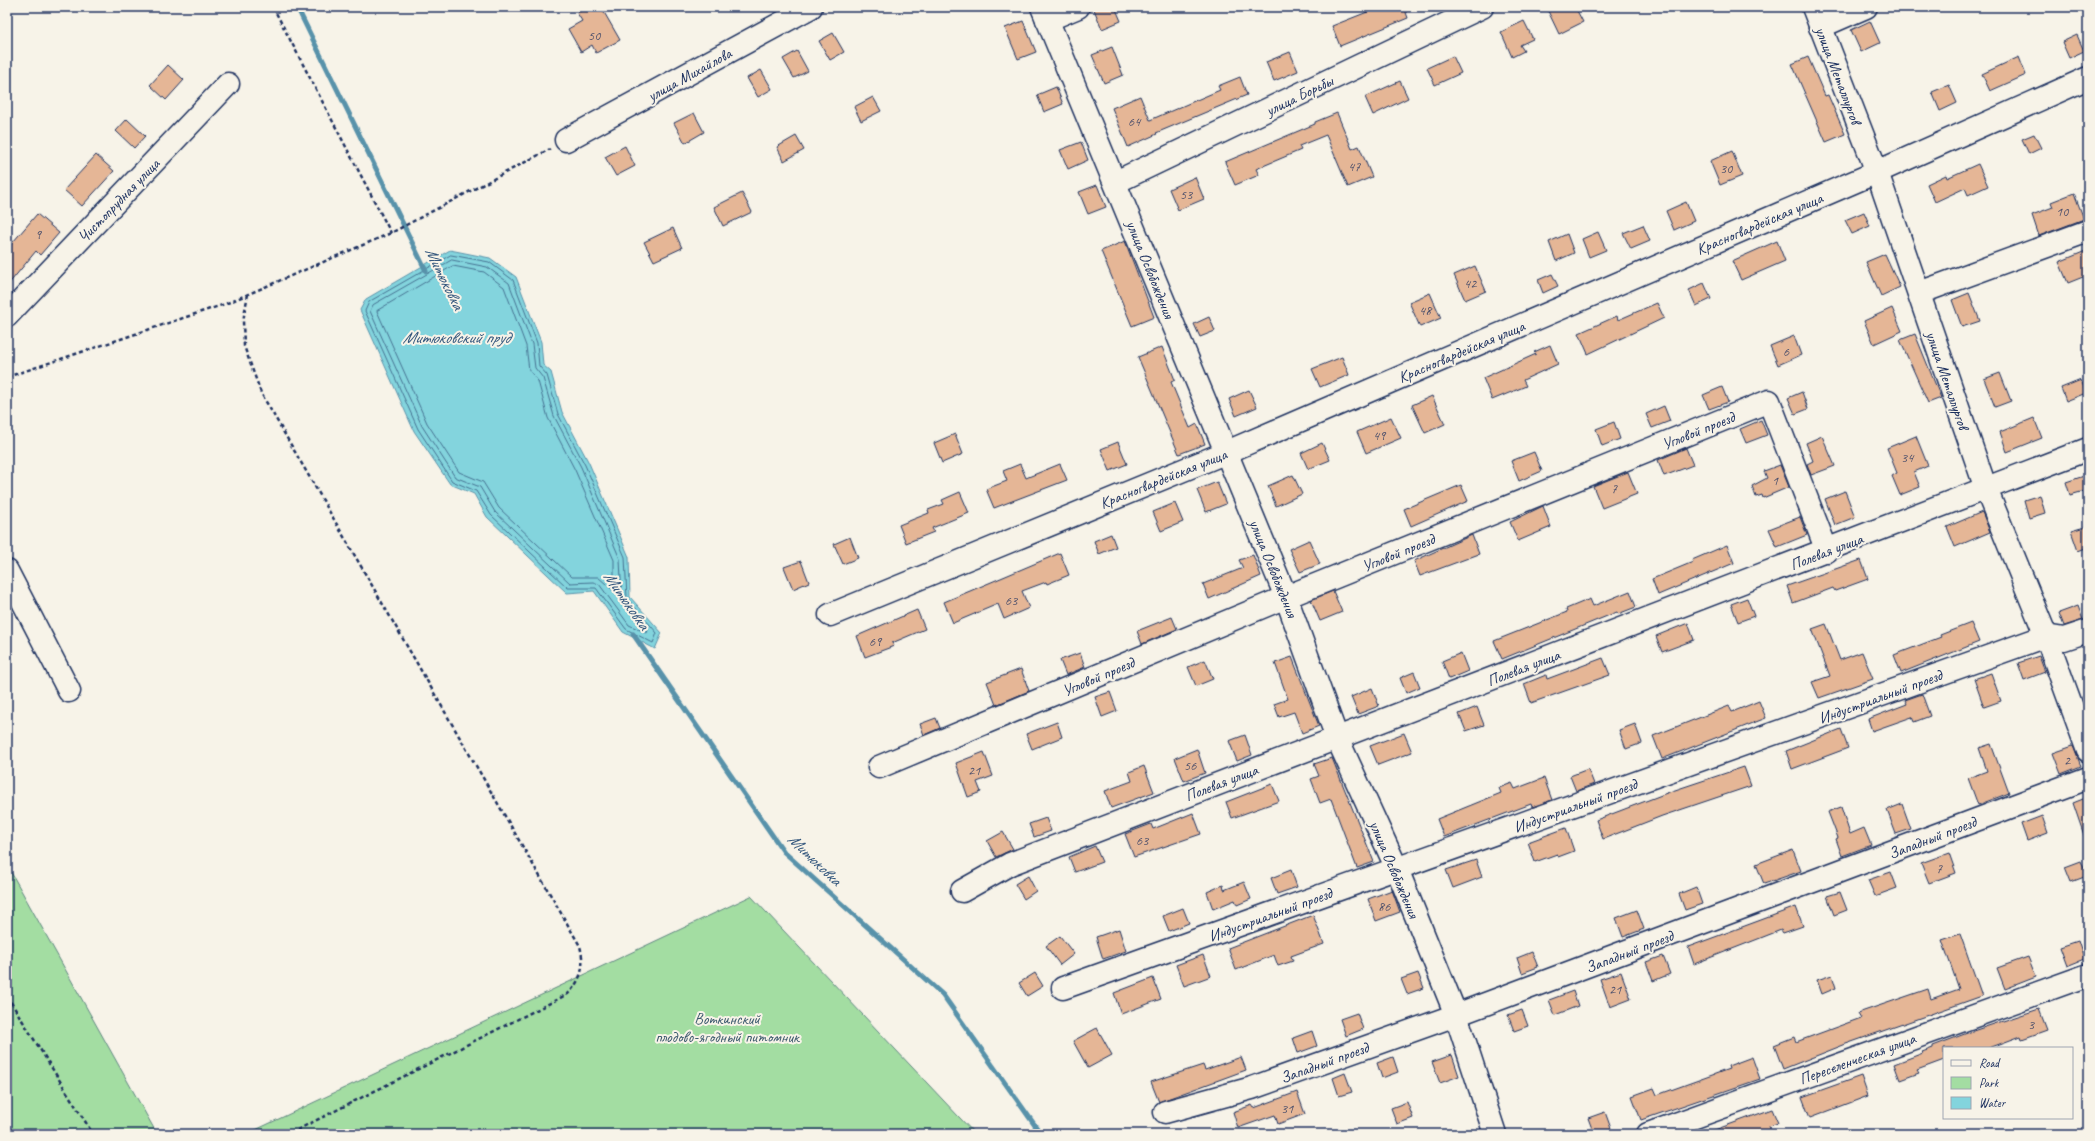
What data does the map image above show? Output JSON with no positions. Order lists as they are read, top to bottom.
{
  "streets": {
    "street": [
      "улица Михайлова",
      "улица Металлургов",
      "улица Борьбы",
      "Чистопрудная улица",
      "Красногвардейская улица",
      "улица Освобождения",
      "Угловой проезд",
      "Полевая улица",
      "Индустриальный проезд",
      "Западный проезд",
      "Переселенческая улица"
    ]
  },
  "crossings": [
    ["улица Металлургов", "Красногвардейская улица"],
    ["улица Металлургов", "Полевая улица"],
    ["улица Металлургов", "Индустриальный проезд"],
    ["улица Борьбы", "улица Освобождения"],
    ["Красногвардейская улица", "улица Освобождения"],
    ["улица Освобождения", "Угловой проезд"],
    ["улица Освобождения", "Полевая улица"],
    ["улица Освобождения", "Индустриальный проезд"],
    ["улица Освобождения", "Западный проезд"],
    ["Угловой проезд", "Полевая улица"]
  ],
  "water": ["Митюковка", "Митюковский пруд"],
  "parks": ["Воткинский плодово-ягодный питомник"],
  "house_numbers": [
    "50",
    "64",
    "47",
    "30",
    "53",
    "10",
    "9",
    "42",
    "48",
    "6",
    "49",
    "34",
    "1",
    "7",
    "63",
    "69",
    "2",
    "56",
    "21",
    "63",
    "7",
    "86",
    "21",
    "3",
    "31"
  ],
  "legend": ["Road", "Park", "Water"]
}
